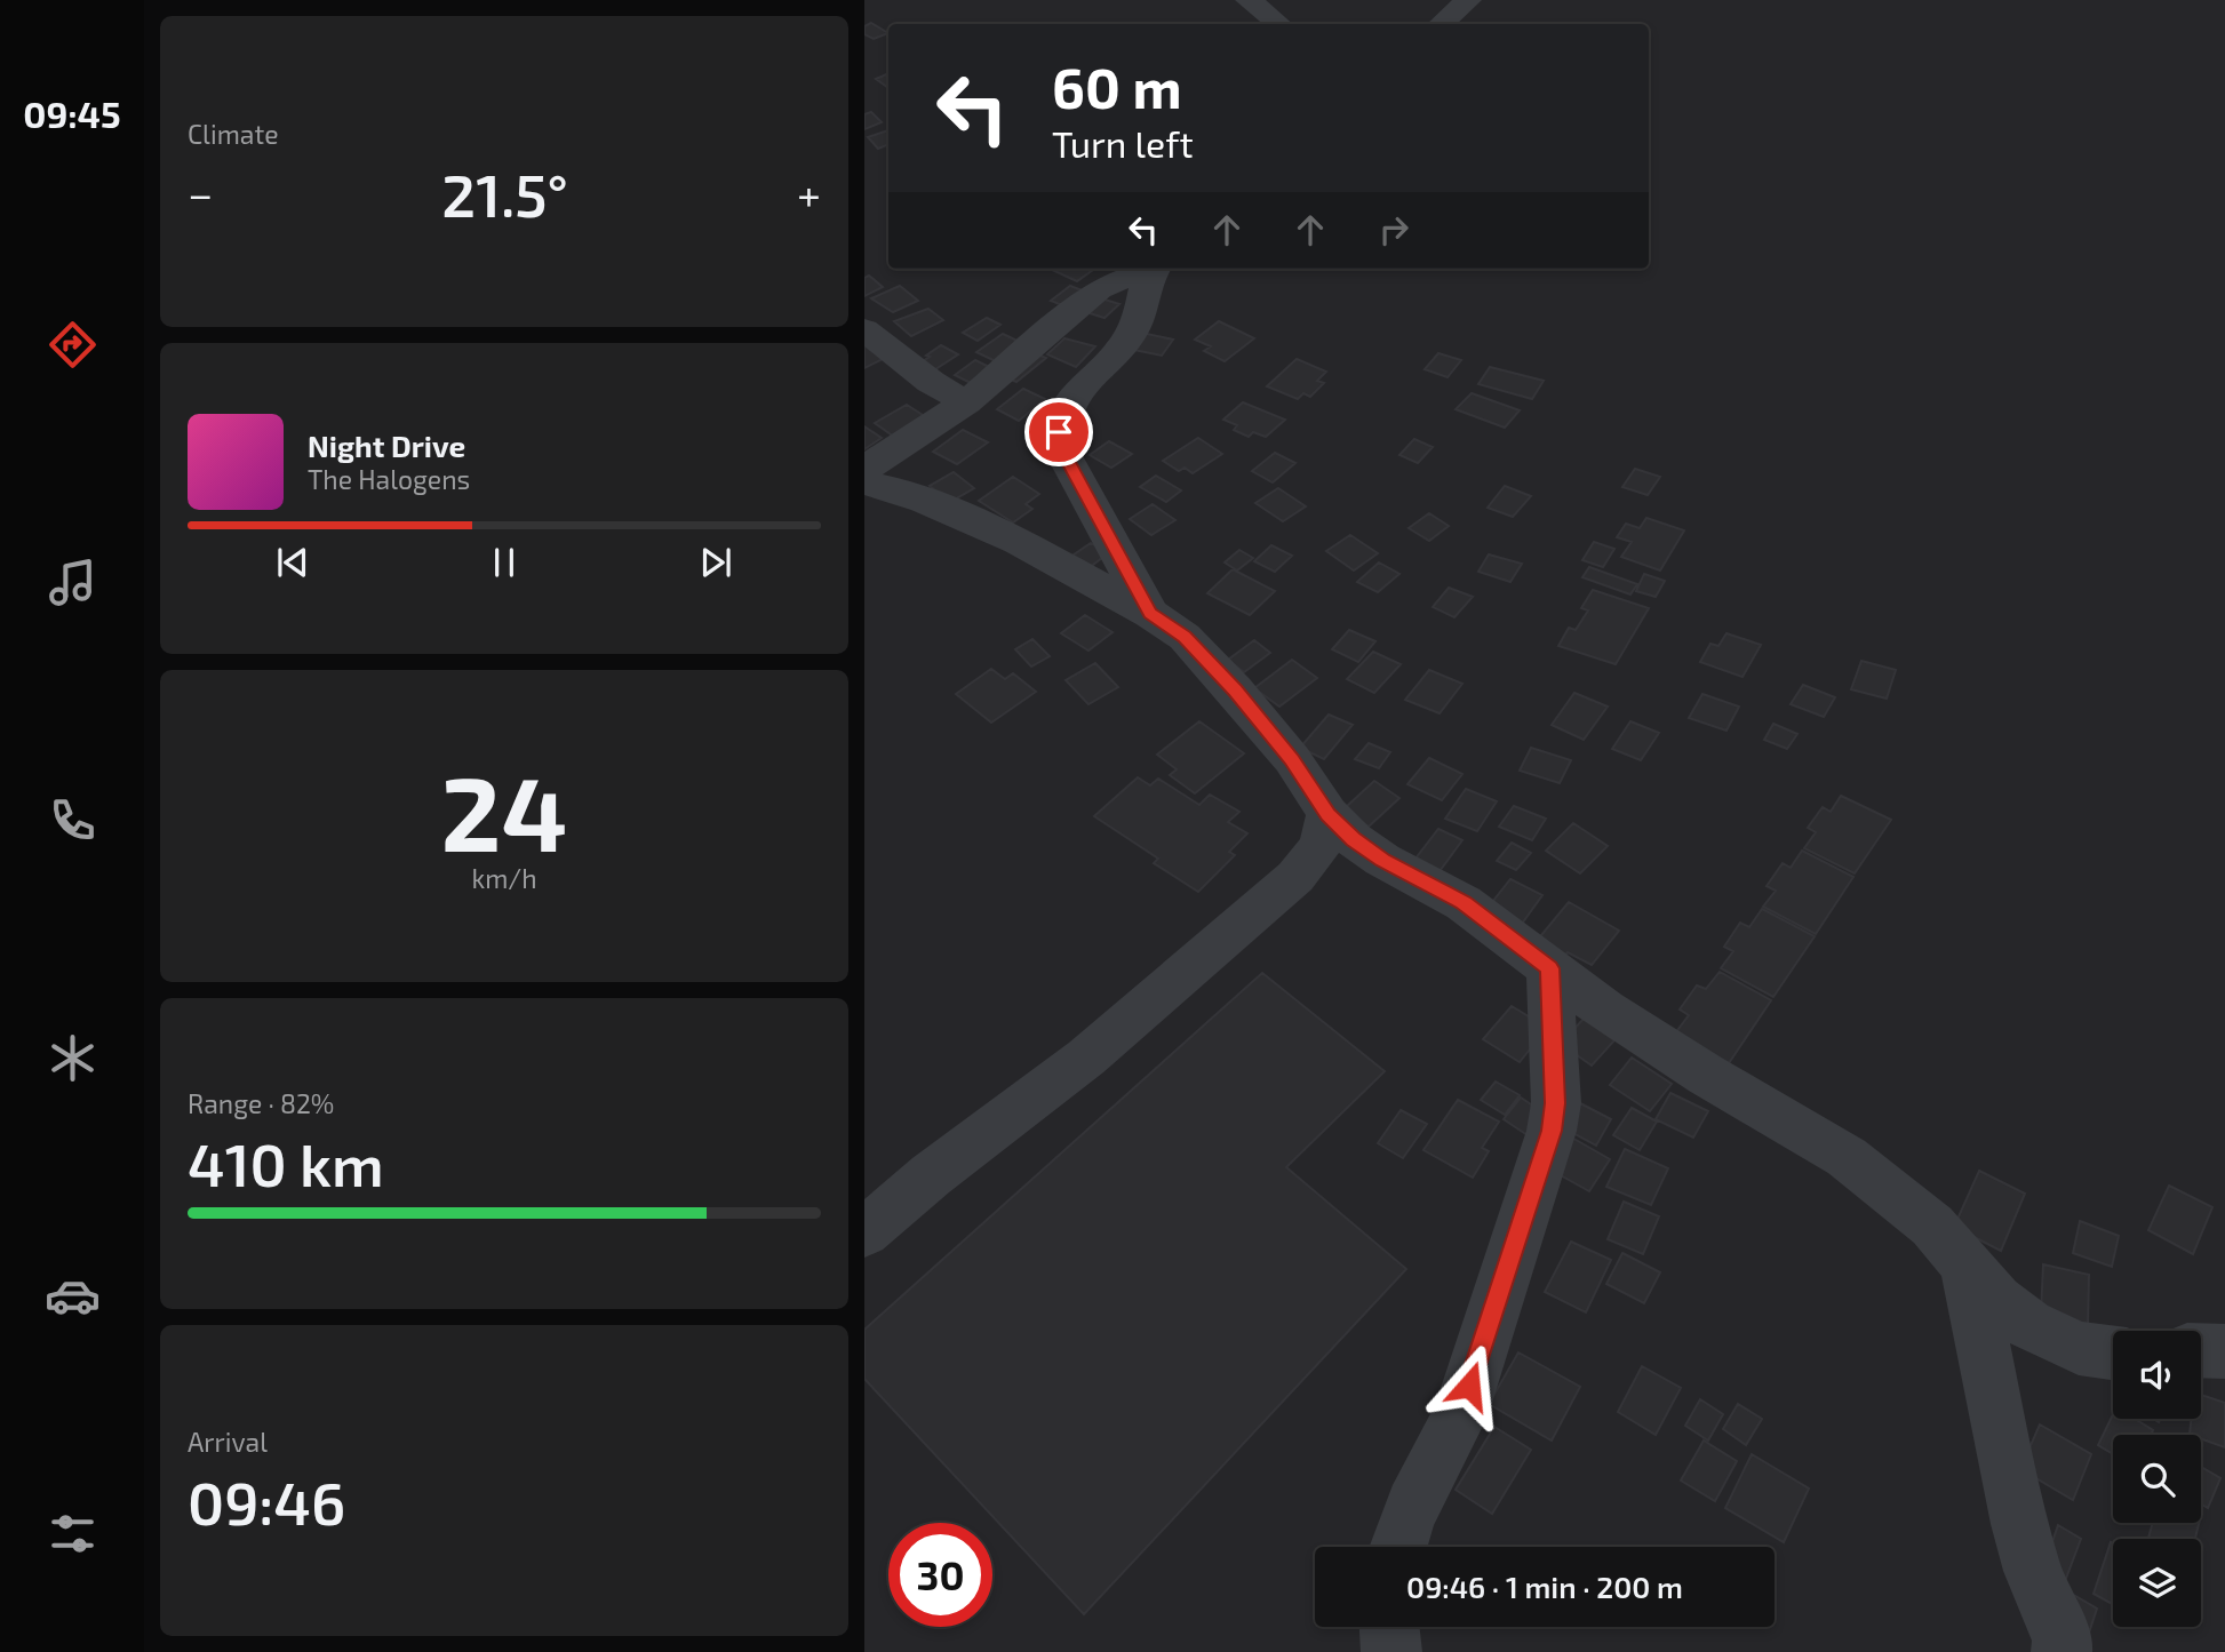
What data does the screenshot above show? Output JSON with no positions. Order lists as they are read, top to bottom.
{
  "page": {
    "tabs": "09:45",
    "tile": [
      "Climate",
      ["24", "km/h"],
      ["Range · 82%", "410 km"],
      ["Arrival", "09:46"]
    ],
    "turn": ["60 m", "Turn left"],
    "heat": ["−", "21.5°", "+"],
    "song": ["Night Drive", "The Halogens"],
    "limit": "30",
    "trip": "09:46 · 1 min · 200 m"
  }
}
